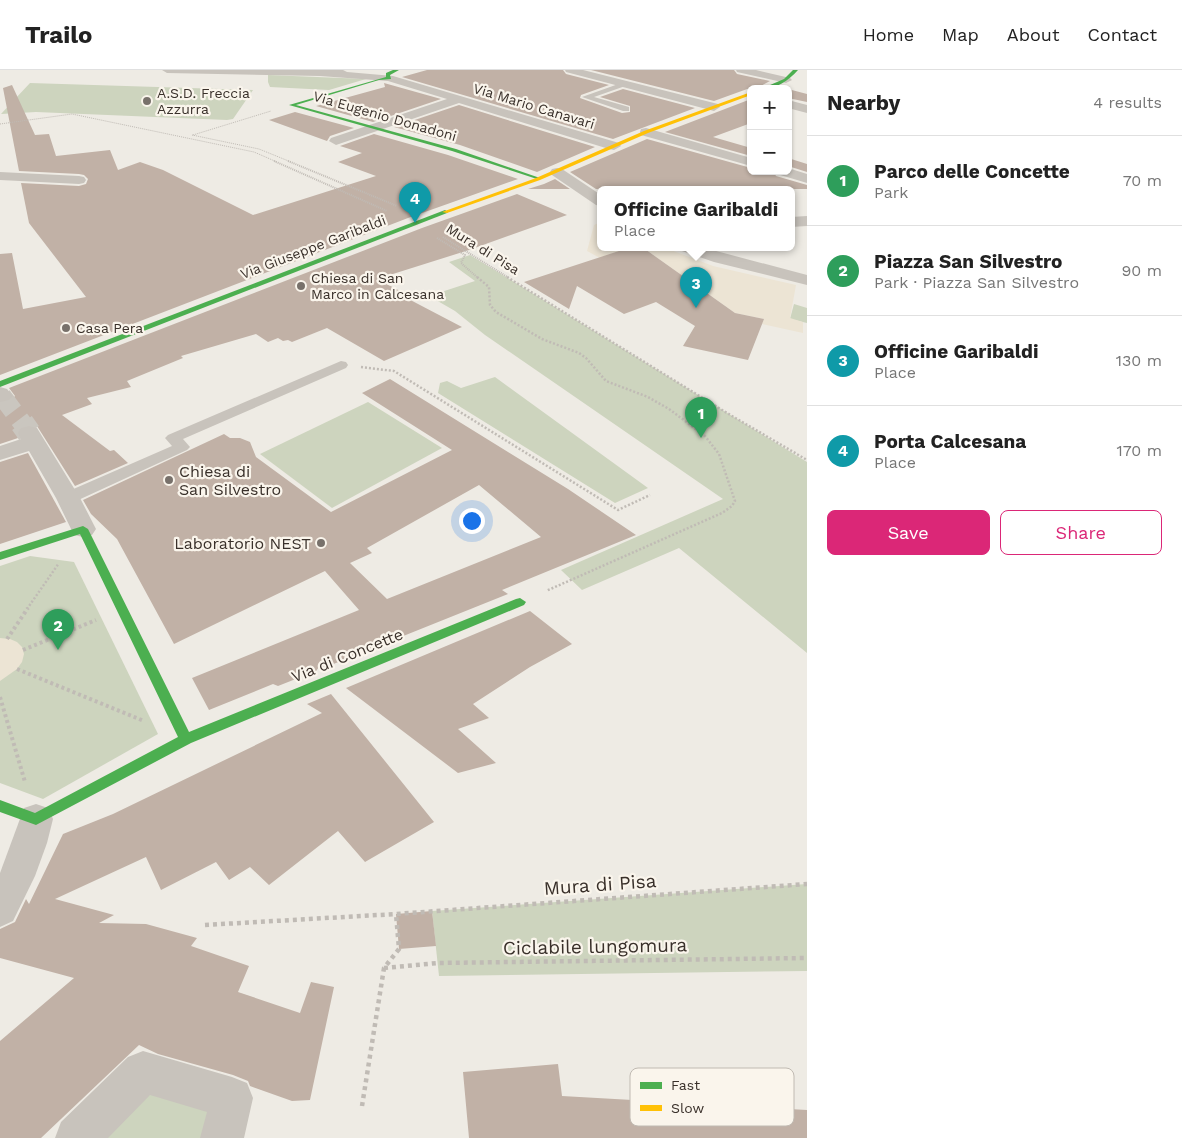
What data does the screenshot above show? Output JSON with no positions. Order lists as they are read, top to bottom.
{
  "streets": {
    "street": [
      "Via Mario Canavari",
      "Via Eugenio Donadoni",
      "Via Giuseppe Garibaldi",
      "Via di Concette"
    ],
    "path": ["Mura di Pisa", "Ciclabile lungomura"]
  },
  "crossings": [
    ["Via Mario Canavari", "Via Eugenio Donadoni"],
    ["Via Mario Canavari", "Via Giuseppe Garibaldi"],
    ["Via Eugenio Donadoni", "Via Giuseppe Garibaldi"],
    ["Via Giuseppe Garibaldi", "Mura di Pisa"]
  ],
  "places": [
    "A.S.D. Freccia Azzurra",
    "Chiesa di San Marco in Calcesana",
    "Casa Pera",
    "Chiesa di San Silvestro",
    "Laboratorio NEST"
  ],
  "legend": ["Fast", "Slow"],
  "page": {
    "header": "Trailo",
    "nav": [
      "Home",
      "Map",
      "About",
      "Contact"
    ],
    "heading": ["Nearby", "4 results"],
    "map_buttons": ["+", "−"],
    "list": [
      {
        "mark": "1",
        "name": "Parco delle Concette",
        "note": "Park",
        "value": "70 m"
      },
      {
        "mark": "2",
        "name": "Piazza San Silvestro",
        "note": "Park · Piazza San Silvestro",
        "value": "90 m"
      },
      {
        "mark": "3",
        "name": "Officine Garibaldi",
        "note": "Place",
        "value": "130 m"
      },
      {
        "mark": "4",
        "name": "Porta Calcesana",
        "note": "Place",
        "value": "170 m"
      }
    ],
    "pins": [
      "4",
      "3",
      "1",
      "2"
    ],
    "popup": ["Officine Garibaldi", "Place"],
    "buttons": ["Save", "Share"]
  }
}
